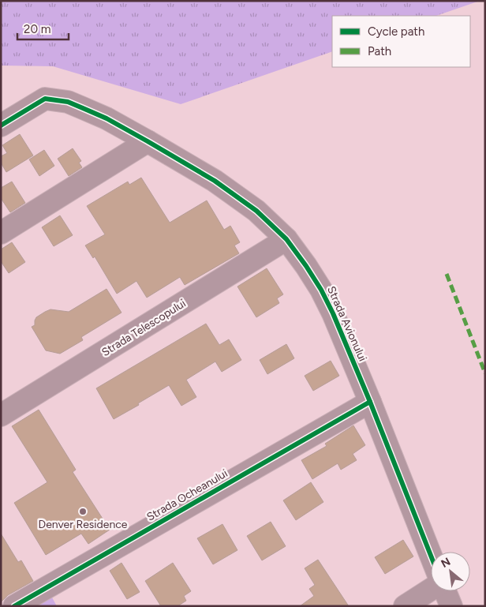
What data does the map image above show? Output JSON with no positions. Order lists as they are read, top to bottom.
{
  "streets": {
    "street": ["Strada Avionului", "Strada Telescopului", "Strada Ocheanului"]
  },
  "crossings": [
    ["Strada Avionului", "Strada Telescopului"],
    ["Strada Avionului", "Strada Ocheanului"]
  ],
  "places": ["Denver Residence"],
  "legend": ["Cycle path", "Path"],
  "scale_bar": "20 m",
  "north": "top left"
}
